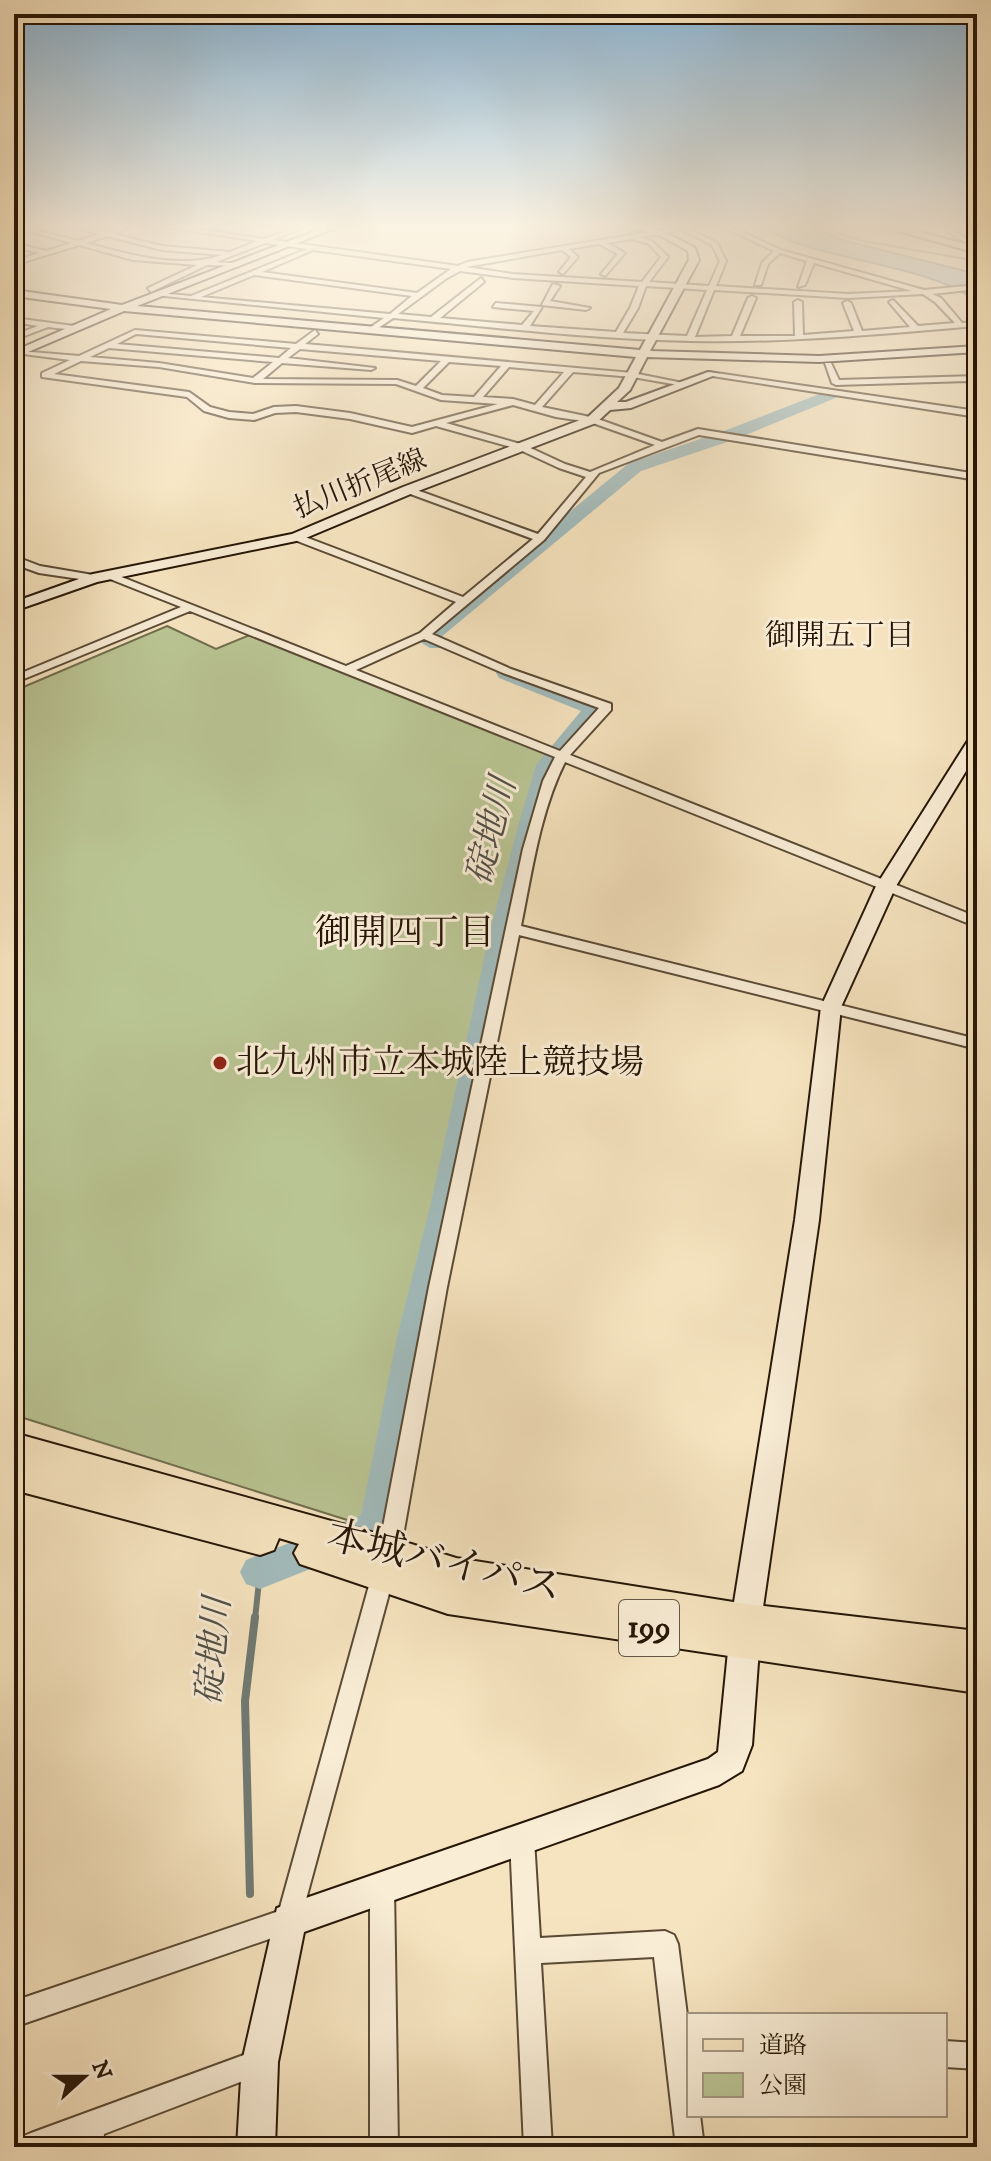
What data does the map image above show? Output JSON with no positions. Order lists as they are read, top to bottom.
{
  "streets": {
    "highway": ["本城バイパス", "199"],
    "street": ["払川折尾線"]
  },
  "districts": ["御開五丁目", "御開四丁目"],
  "water": ["碇地川"],
  "places": ["北九州市立本城陸上競技場"],
  "legend": ["道路", "公園"],
  "north": "right"
}
